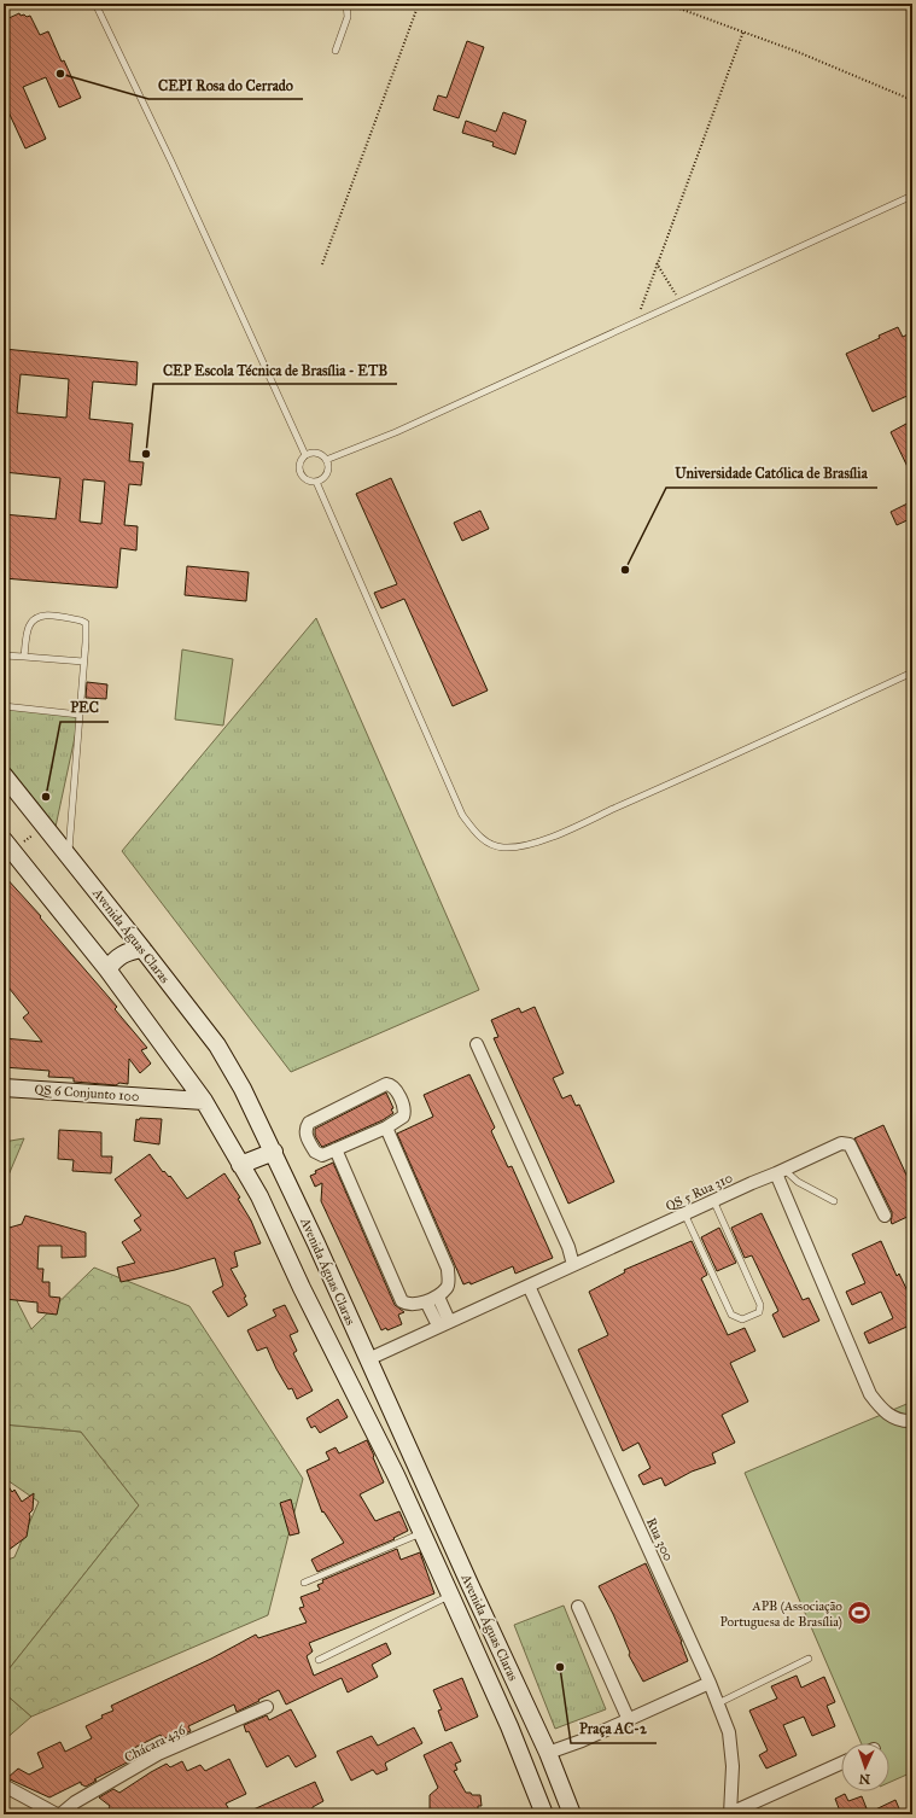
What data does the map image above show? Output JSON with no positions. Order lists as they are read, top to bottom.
{
  "streets": {
    "main road": ["Avenida Águas Claras", "QS 6 Conjunto 100"],
    "street": ["QS 5 Rua 310", "Rua 300", "Chácara 436"]
  },
  "crossings": [
    ["Avenida Águas Claras", "QS 6 Conjunto 100"],
    ["Avenida Águas Claras", "QS 5 Rua 310"],
    ["QS 5 Rua 310", "Rua 300"]
  ],
  "places": {
    "other": [
      "CEPI Rosa do Cerrado",
      "CEP Escola Técnica de Brasília - ETB",
      "Universidade Católica de Brasília",
      "PEC",
      "Praça AC-2"
    ],
    "sports": ["APB (Associação Portuguesa de Brasília)"]
  },
  "north": "bottom"
}
